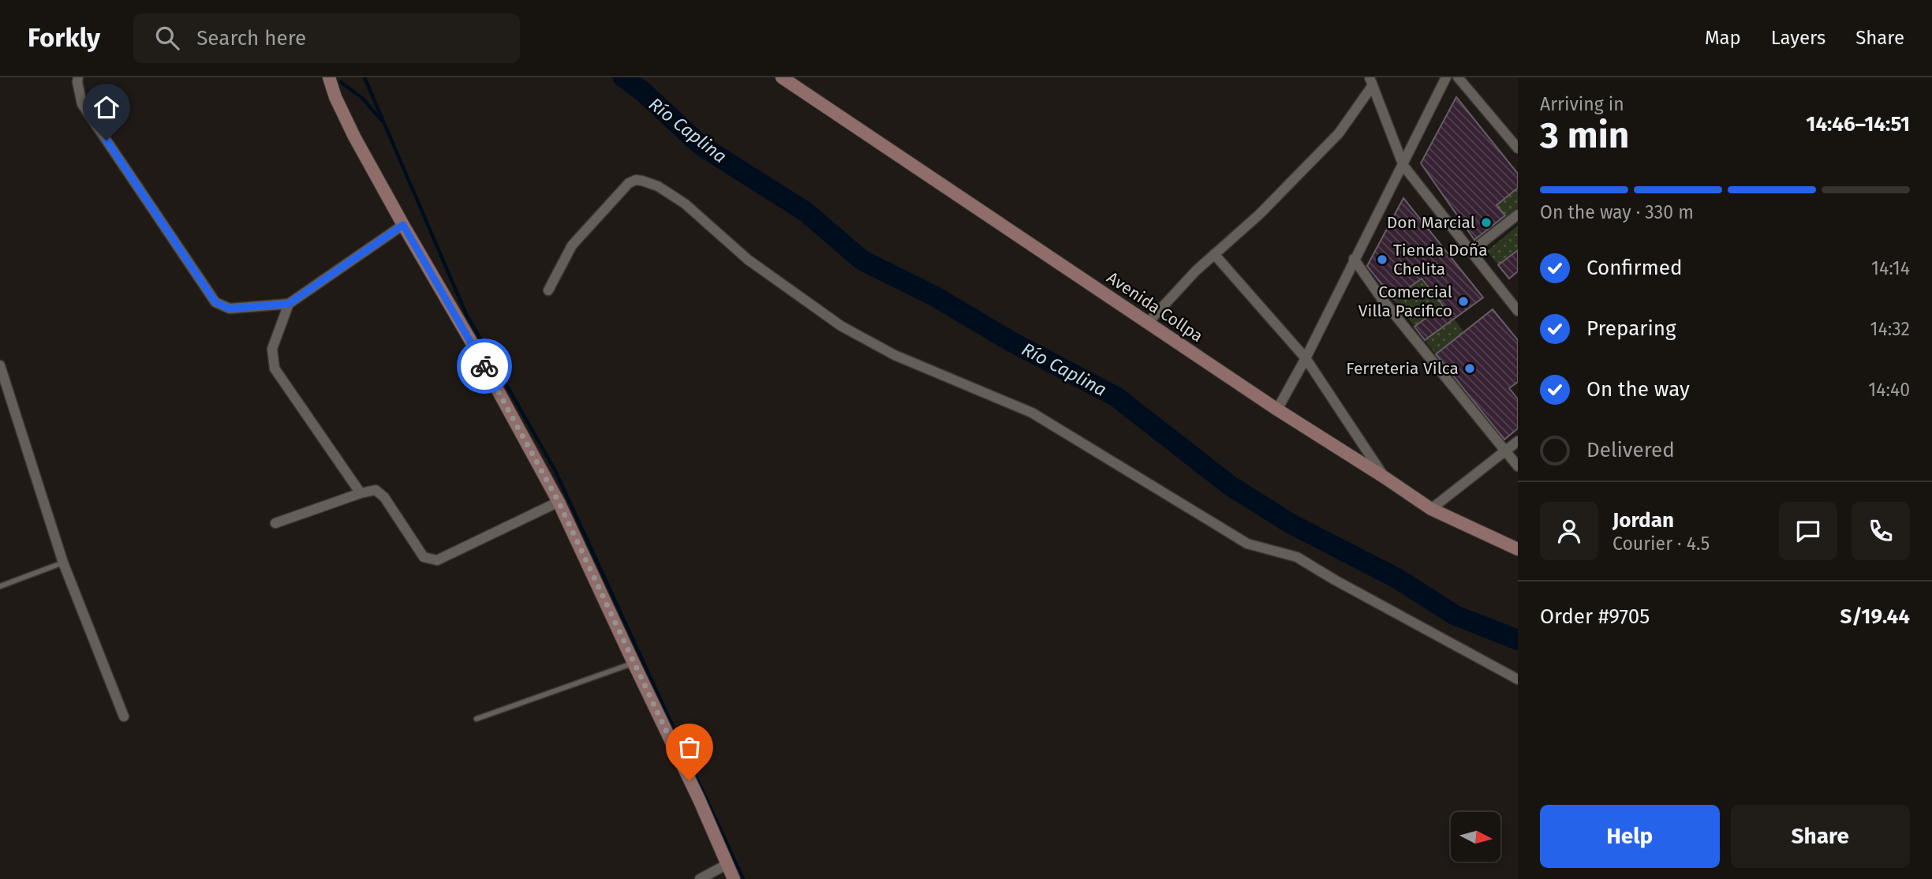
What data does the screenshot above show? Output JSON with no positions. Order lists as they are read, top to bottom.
{
  "streets": {
    "street": ["Avenida Collpa"]
  },
  "water": ["Río Caplina"],
  "places": [
    "Don Marcial",
    "Tienda Doña Chelita",
    "Comercial Villa Pacifico",
    "Ferreteria Vilca"
  ],
  "north": "right",
  "page": {
    "header": "Forkly",
    "search": "Search here",
    "nav": ["Map", "Layers", "Share"],
    "heading": ["3 min", "Arriving in", "14:46–14:51"],
    "panel": [
      "Jordan",
      "Courier · 4.5",
      "Order #9705",
      "S/19.44"
    ],
    "bar": "On the way · 330 m",
    "list": [
      ["Confirmed", "14:14"],
      ["Preparing", "14:32"],
      ["On the way", "14:40"],
      "Delivered"
    ],
    "buttons": ["Help", "Share"]
  }
}
